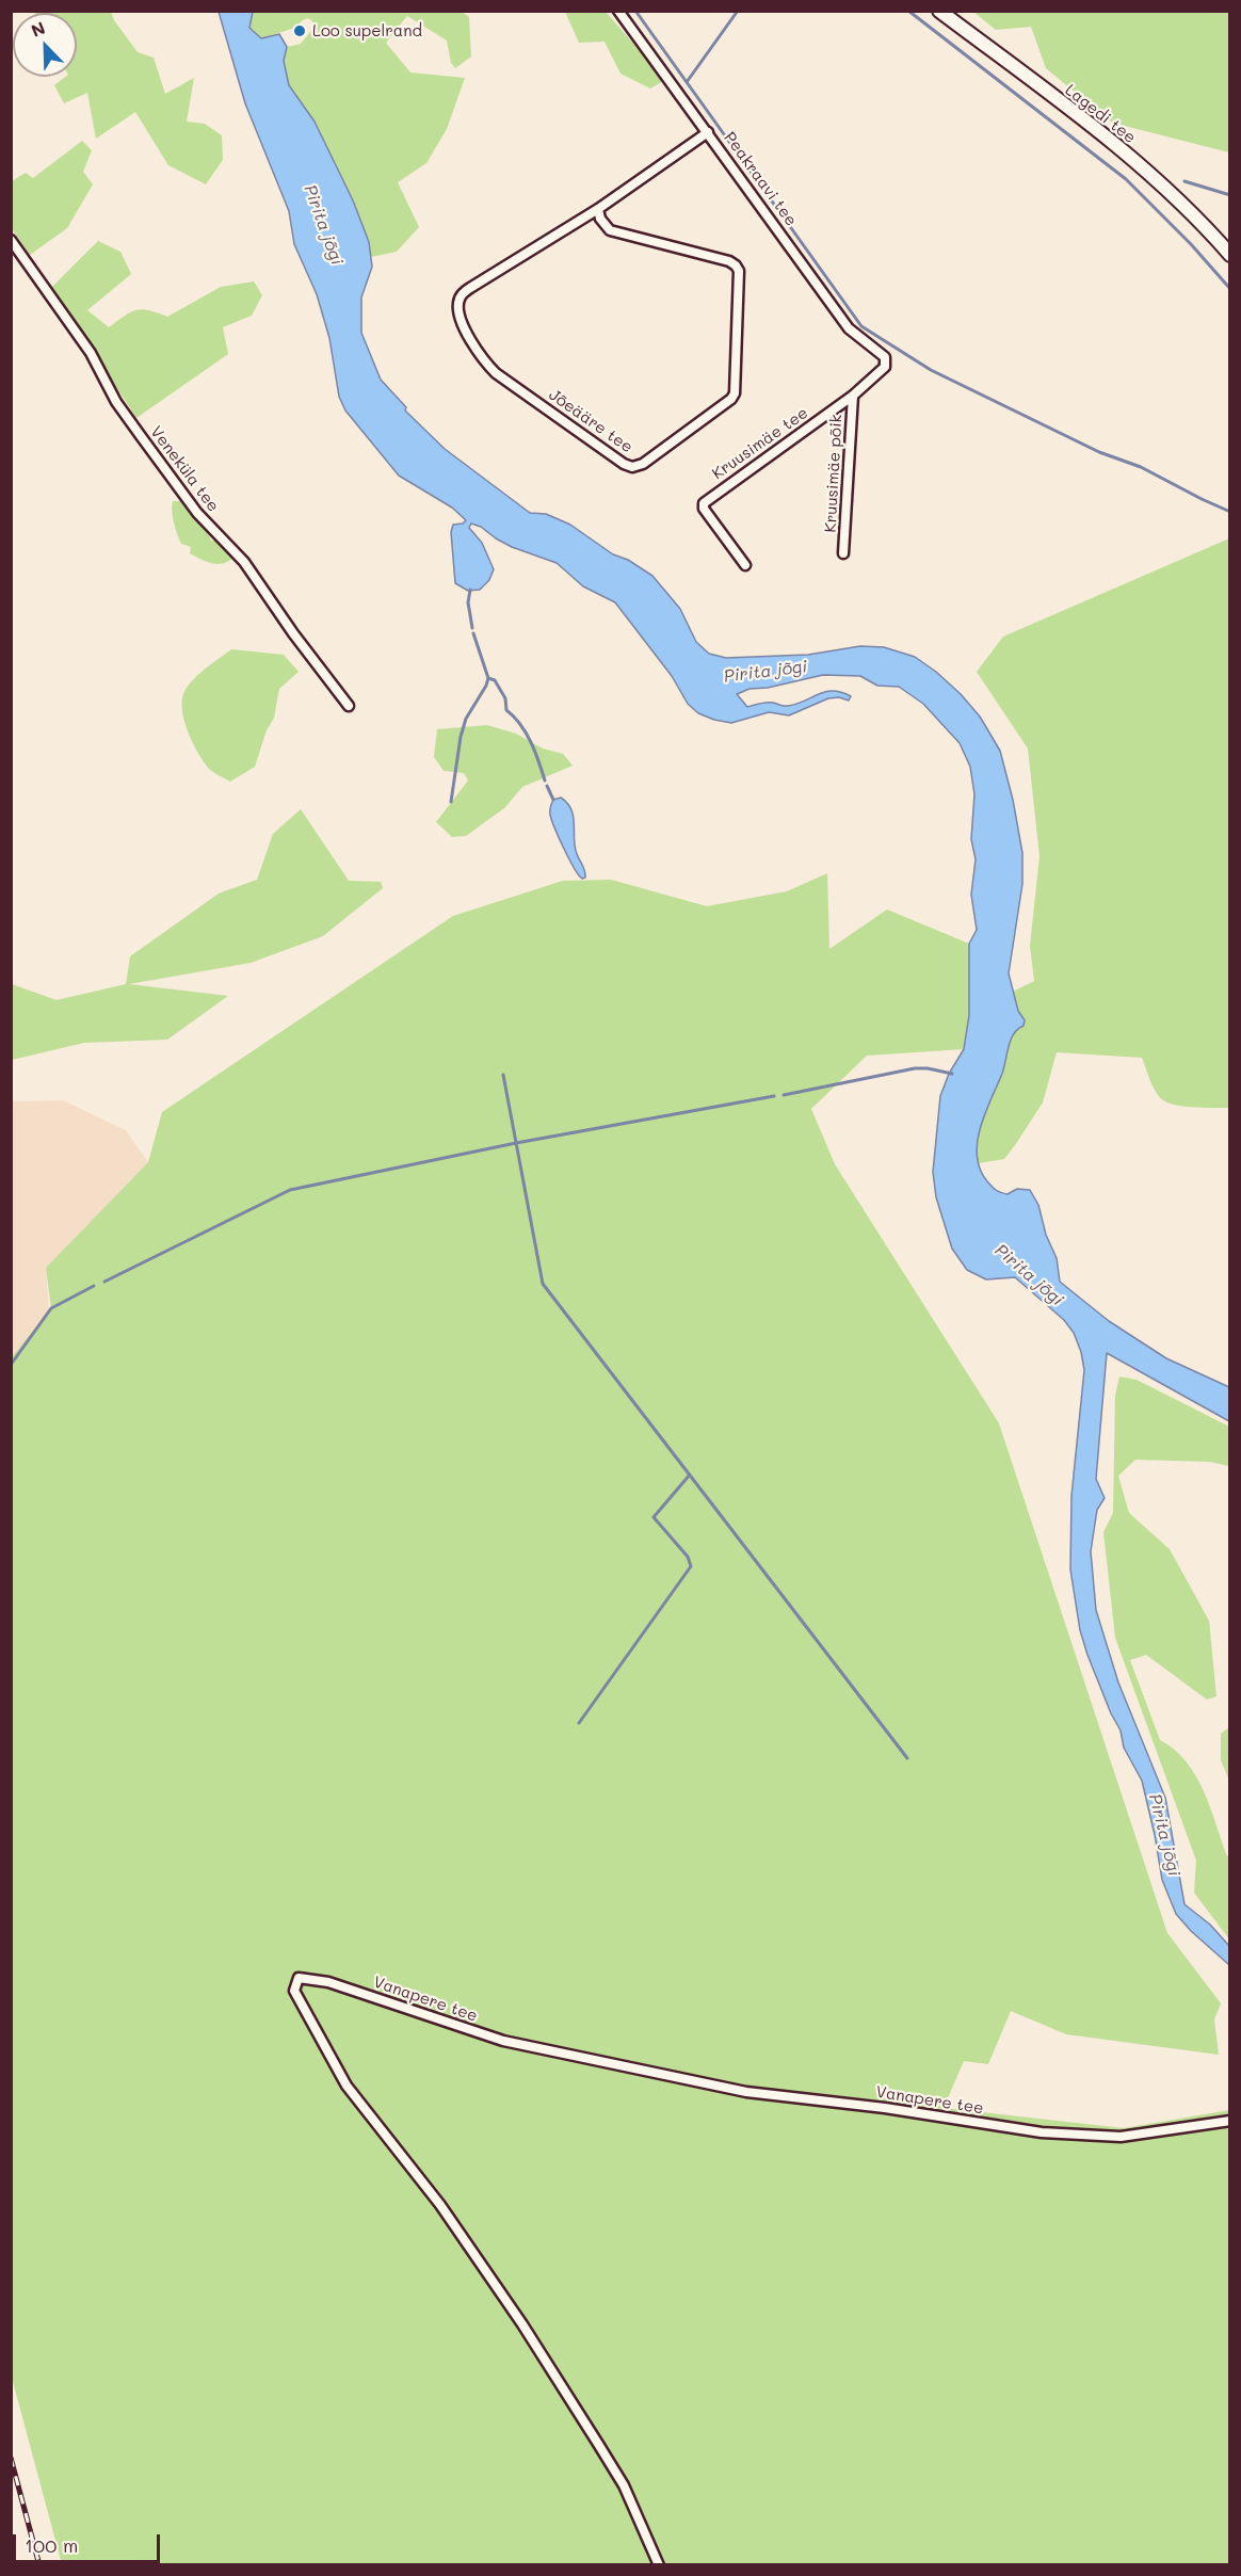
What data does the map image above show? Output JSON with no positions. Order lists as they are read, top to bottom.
{
  "streets": {
    "street": [
      "Lagedi tee",
      "Peakraavi tee",
      "Jõeääre tee",
      "Kruusimäe tee",
      "Veneküla tee",
      "Kruusimäe põik",
      "Vanapere tee"
    ]
  },
  "crossings": [
    ["Peakraavi tee", "Jõeääre tee"],
    ["Peakraavi tee", "Kruusimäe tee"],
    ["Kruusimäe tee", "Kruusimäe põik"]
  ],
  "water": ["Pirita jõgi"],
  "places": ["Loo supelrand"],
  "scale_bar": "100 m",
  "north": "top left"
}
